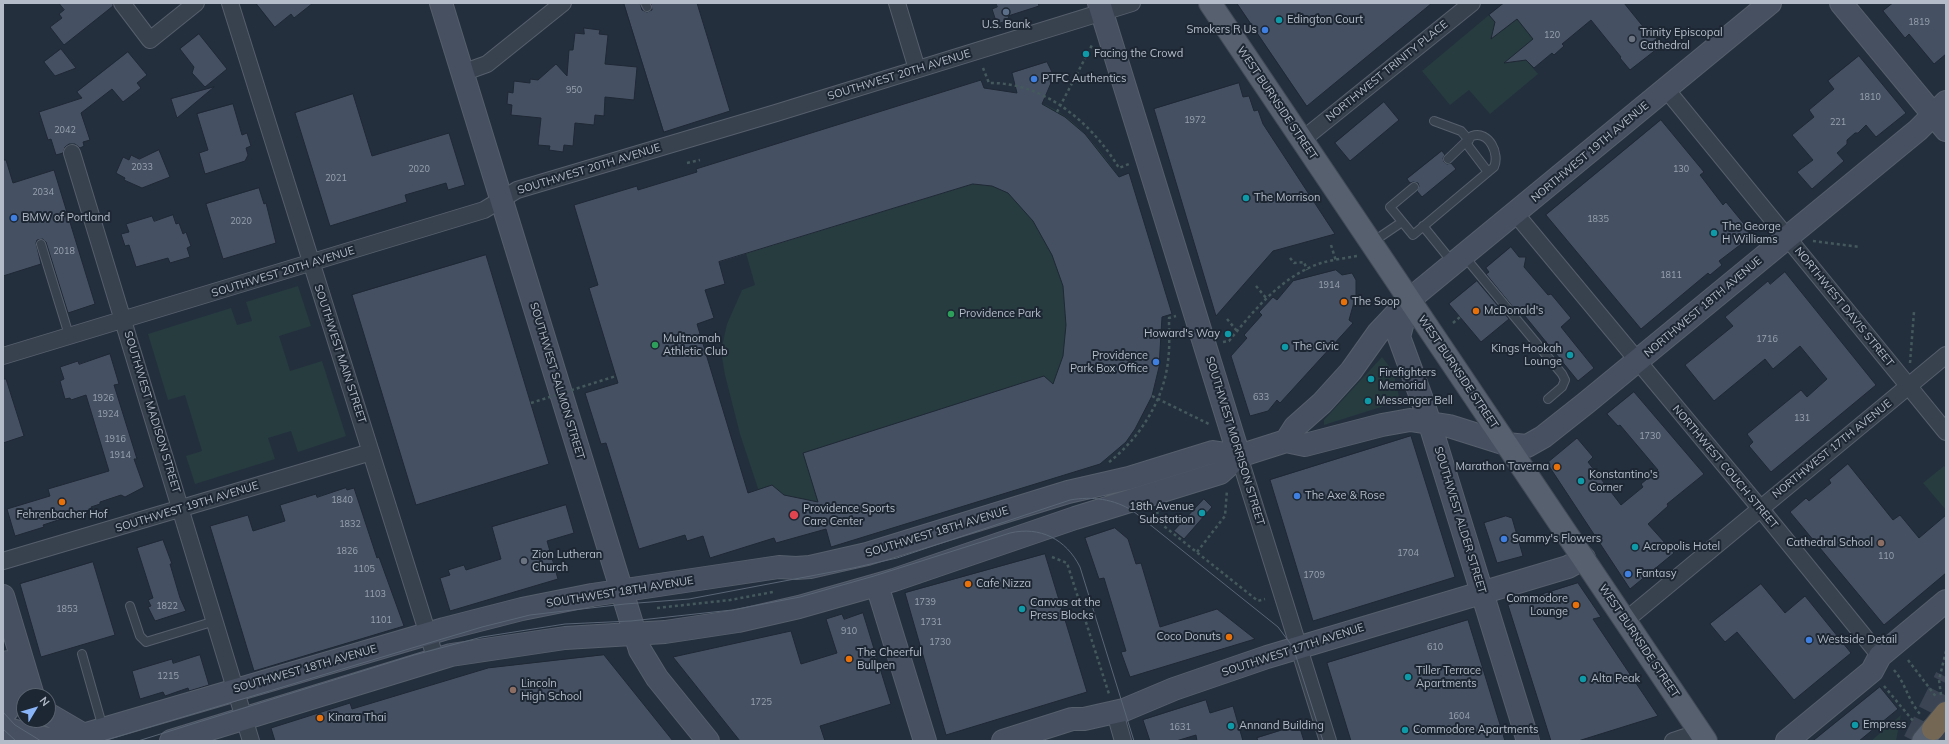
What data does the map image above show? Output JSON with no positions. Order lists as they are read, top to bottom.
{
  "streets": {
    "main road": ["WEST BURNSIDE STREET"],
    "street": [
      "NORTHWEST TRINITY PLACE",
      "SOUTHWEST 20TH AVENUE",
      "NORTHWEST 19TH AVENUE",
      "NORTHWEST 18TH AVENUE",
      "NORTHWEST DAVIS STREET",
      "SOUTHWEST MAIN STREET",
      "SOUTHWEST SALMON STREET",
      "SOUTHWEST MADISON STREET",
      "SOUTHWEST MORRISON STREET",
      "NORTHWEST 17TH AVENUE",
      "NORTHWEST COUCH STREET",
      "SOUTHWEST 19TH AVENUE",
      "SOUTHWEST ALDER STREET",
      "SOUTHWEST 18TH AVENUE",
      "SOUTHWEST 17TH AVENUE"
    ]
  },
  "crossings": [
    ["NORTHWEST TRINITY PLACE", "WEST BURNSIDE STREET"],
    ["SOUTHWEST 20TH AVENUE", "SOUTHWEST MAIN STREET"],
    ["SOUTHWEST 20TH AVENUE", "SOUTHWEST SALMON STREET"],
    ["SOUTHWEST 20TH AVENUE", "SOUTHWEST MADISON STREET"],
    ["SOUTHWEST 20TH AVENUE", "SOUTHWEST MORRISON STREET"],
    ["WEST BURNSIDE STREET", "NORTHWEST 19TH AVENUE"],
    ["WEST BURNSIDE STREET", "NORTHWEST 18TH AVENUE"],
    ["WEST BURNSIDE STREET", "NORTHWEST 17TH AVENUE"],
    ["WEST BURNSIDE STREET", "SOUTHWEST ALDER STREET"],
    ["WEST BURNSIDE STREET", "SOUTHWEST 18TH AVENUE"],
    ["WEST BURNSIDE STREET", "SOUTHWEST 17TH AVENUE"],
    ["NORTHWEST 19TH AVENUE", "NORTHWEST DAVIS STREET"],
    ["NORTHWEST 19TH AVENUE", "NORTHWEST COUCH STREET"],
    ["NORTHWEST 19TH AVENUE", "SOUTHWEST ALDER STREET"],
    ["NORTHWEST 18TH AVENUE", "NORTHWEST DAVIS STREET"],
    ["NORTHWEST 18TH AVENUE", "NORTHWEST COUCH STREET"],
    ["NORTHWEST 18TH AVENUE", "SOUTHWEST 18TH AVENUE"],
    ["NORTHWEST DAVIS STREET", "NORTHWEST 17TH AVENUE"],
    ["SOUTHWEST MAIN STREET", "SOUTHWEST 19TH AVENUE"],
    ["SOUTHWEST MAIN STREET", "SOUTHWEST 18TH AVENUE"],
    ["SOUTHWEST SALMON STREET", "SOUTHWEST 18TH AVENUE"],
    ["SOUTHWEST MADISON STREET", "SOUTHWEST 19TH AVENUE"],
    ["SOUTHWEST MADISON STREET", "SOUTHWEST 18TH AVENUE"],
    ["SOUTHWEST MORRISON STREET", "SOUTHWEST 18TH AVENUE"],
    ["SOUTHWEST MORRISON STREET", "SOUTHWEST 17TH AVENUE"],
    ["NORTHWEST 17TH AVENUE", "NORTHWEST COUCH STREET"],
    ["SOUTHWEST ALDER STREET", "SOUTHWEST 18TH AVENUE"],
    ["SOUTHWEST ALDER STREET", "SOUTHWEST 17TH AVENUE"]
  ],
  "places": [
    "U.S. Bank",
    "Edington Court",
    "Smokers R Us",
    "Trinity Episcopal Cathedral",
    "Facing the Crowd",
    "PTFC Authentics",
    "The Morrison",
    "BMW of Portland",
    "The George H Williams",
    "The Soop",
    "McDonald's",
    "Providence Park",
    "Howard's Way",
    "Multnomah Athletic Club",
    "The Civic",
    "Kings Hookah Lounge",
    "Providence Park Box Office",
    "Firefighters Memorial",
    "Messenger Bell",
    "Marathon Taverna",
    "Konstantino's Corner",
    "The Axe & Rose",
    "Fehrenbacher Hof",
    "18th Avenue Substation",
    "Providence Sports Care Center",
    "Sammy's Flowers",
    "Cathedral School",
    "Acropolis Hotel",
    "Zion Lutheran Church",
    "Fantasy",
    "Cafe Nizza",
    "Commodore Lounge",
    "Canvas at the Press Blocks",
    "Coco Donuts",
    "Westside Detail",
    "The Cheerful Bullpen",
    "Tiller Terrace Apartments",
    "Alta Peak",
    "Lincoln High School",
    "Kinara Thai",
    "Empress",
    "Annand Building",
    "Commodore Apartments"
  ],
  "house_numbers": [
    "1819",
    "120",
    "950",
    "1810",
    "1972",
    "221",
    "2042",
    "2033",
    "2020",
    "130",
    "2021",
    "2034",
    "1835",
    "2020",
    "2018",
    "1811",
    "1914",
    "1716",
    "633",
    "1926",
    "1924",
    "131",
    "1730",
    "1916",
    "1914",
    "1840",
    "1832",
    "1826",
    "1704",
    "110",
    "1105",
    "1709",
    "1103",
    "1739",
    "1822",
    "1853",
    "1101",
    "1731",
    "910",
    "1730",
    "610",
    "1215",
    "1725",
    "1604",
    "1631"
  ],
  "north": "top right"
}
